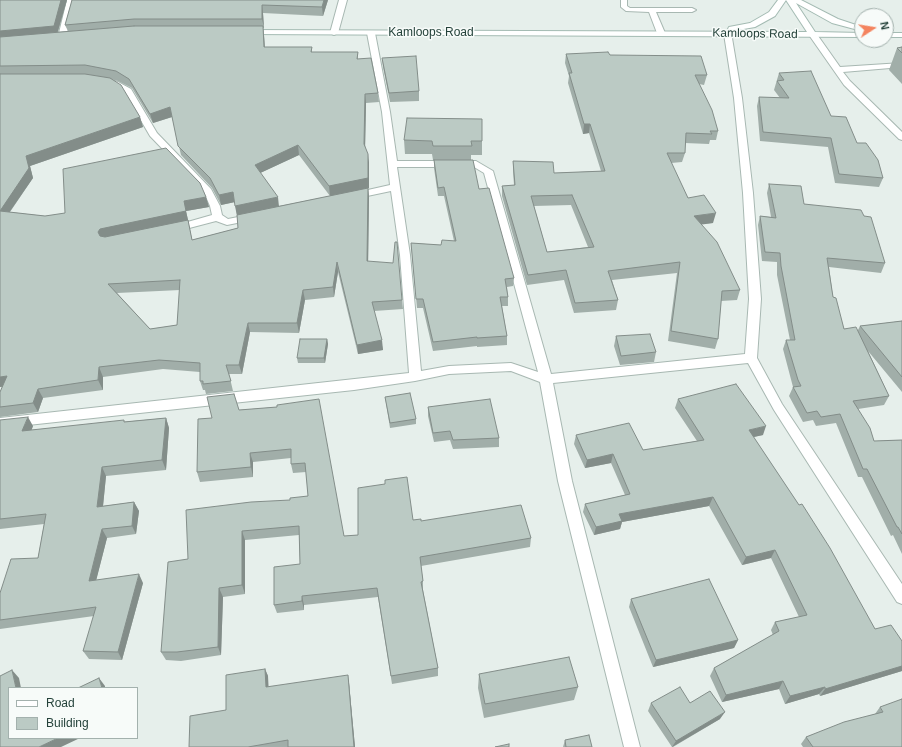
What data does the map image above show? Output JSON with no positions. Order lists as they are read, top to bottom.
{
  "streets": {
    "street": ["Kamloops Road"]
  },
  "legend": ["Road", "Building"],
  "north": "right"
}
